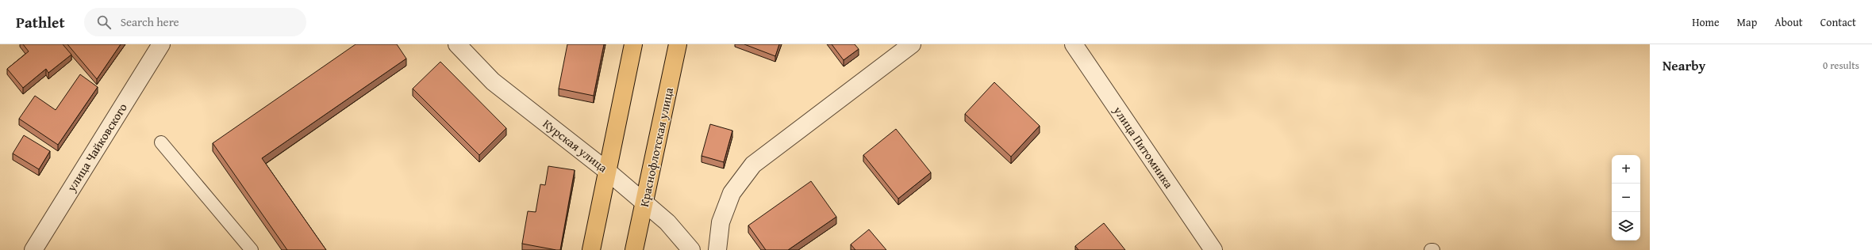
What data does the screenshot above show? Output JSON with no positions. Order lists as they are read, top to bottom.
{
  "streets": {
    "main road": ["Краснофлотская улица"],
    "street": ["Курская улица", "улица Чайковского", "улица Питомника"]
  },
  "crossings": [
    ["Курская улица", "Краснофлотская улица"]
  ],
  "page": {
    "header": "Pathlet",
    "search": "Search here",
    "nav": [
      "Home",
      "Map",
      "About",
      "Contact"
    ],
    "heading": ["Nearby", "0 results"],
    "map_buttons": ["+", "−"]
  }
}
